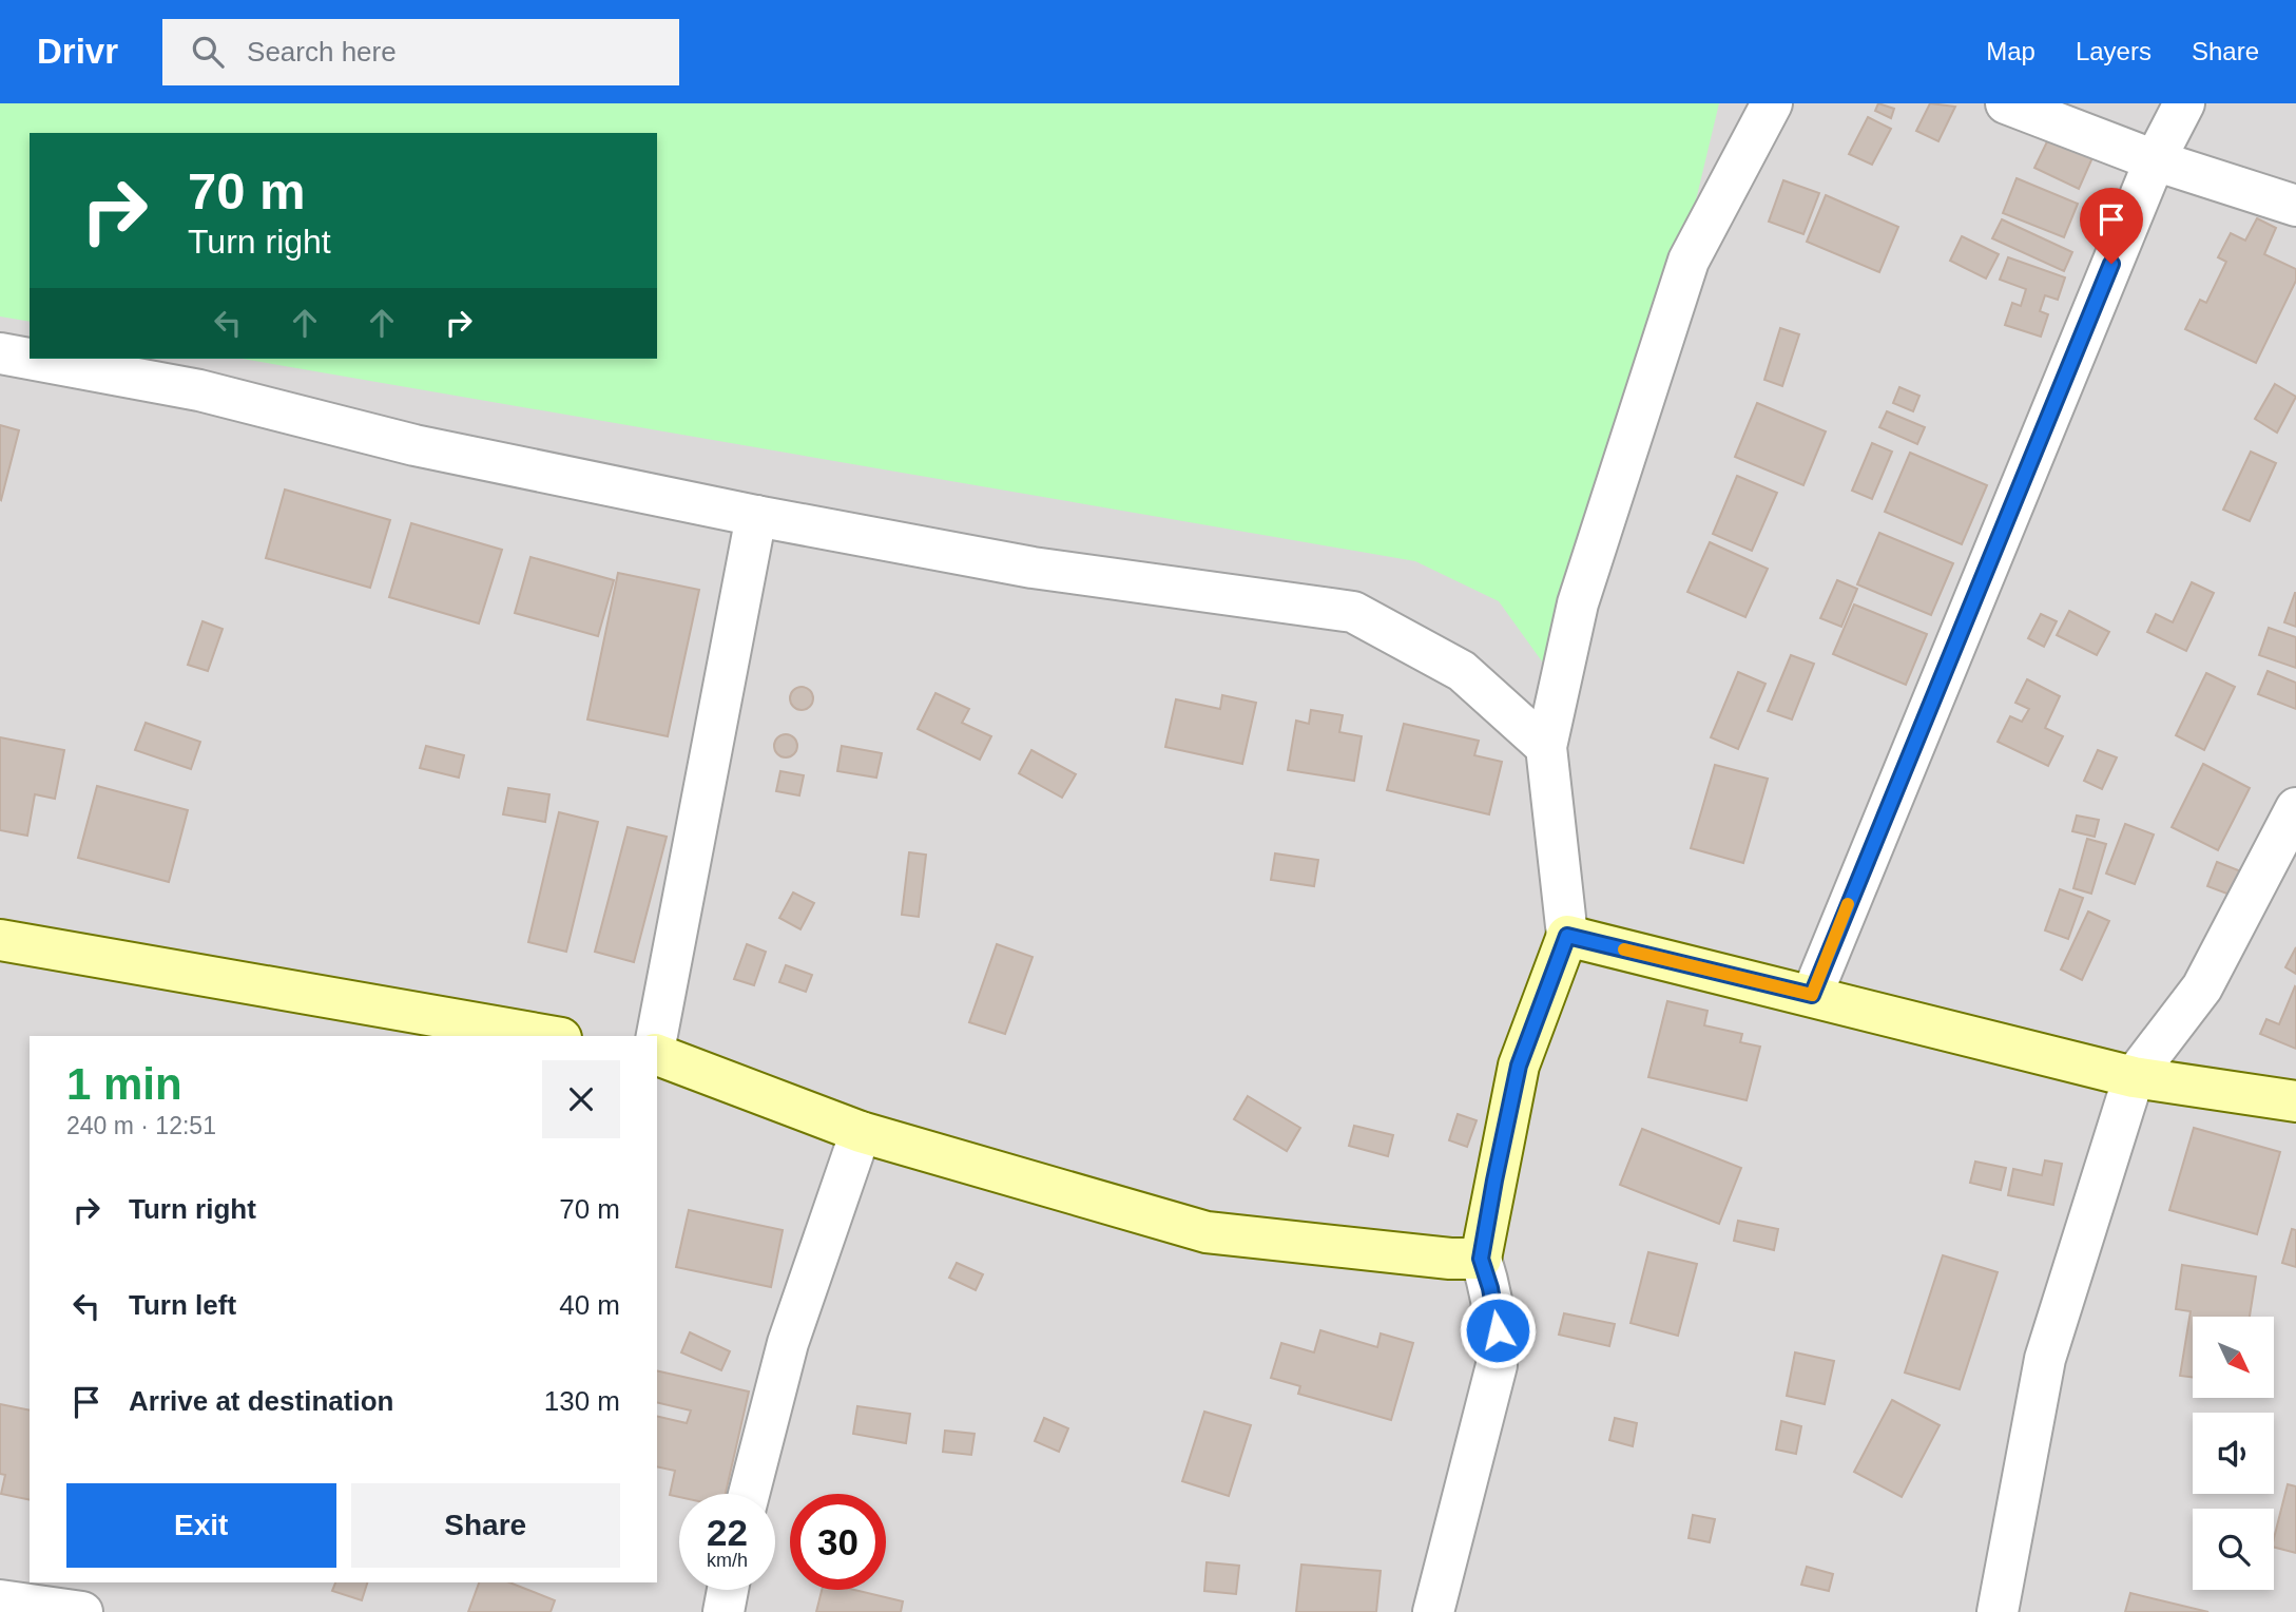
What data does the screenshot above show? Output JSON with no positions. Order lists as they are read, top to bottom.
{
  "north": "bottom right",
  "page": {
    "header": "Drivr",
    "search": "Search here",
    "nav": ["Map", "Layers", "Share"],
    "turn": ["70 m", "Turn right"],
    "heading": ["1 min", "240 m · 12:51"],
    "list": [
      {
        "name": "Turn right",
        "value": "70 m"
      },
      {
        "name": "Turn left",
        "value": "40 m"
      },
      {
        "name": "Arrive at destination",
        "value": "130 m"
      }
    ],
    "buttons": ["Exit", "Share"],
    "speed": "22 km/h",
    "limit": "30"
  }
}
